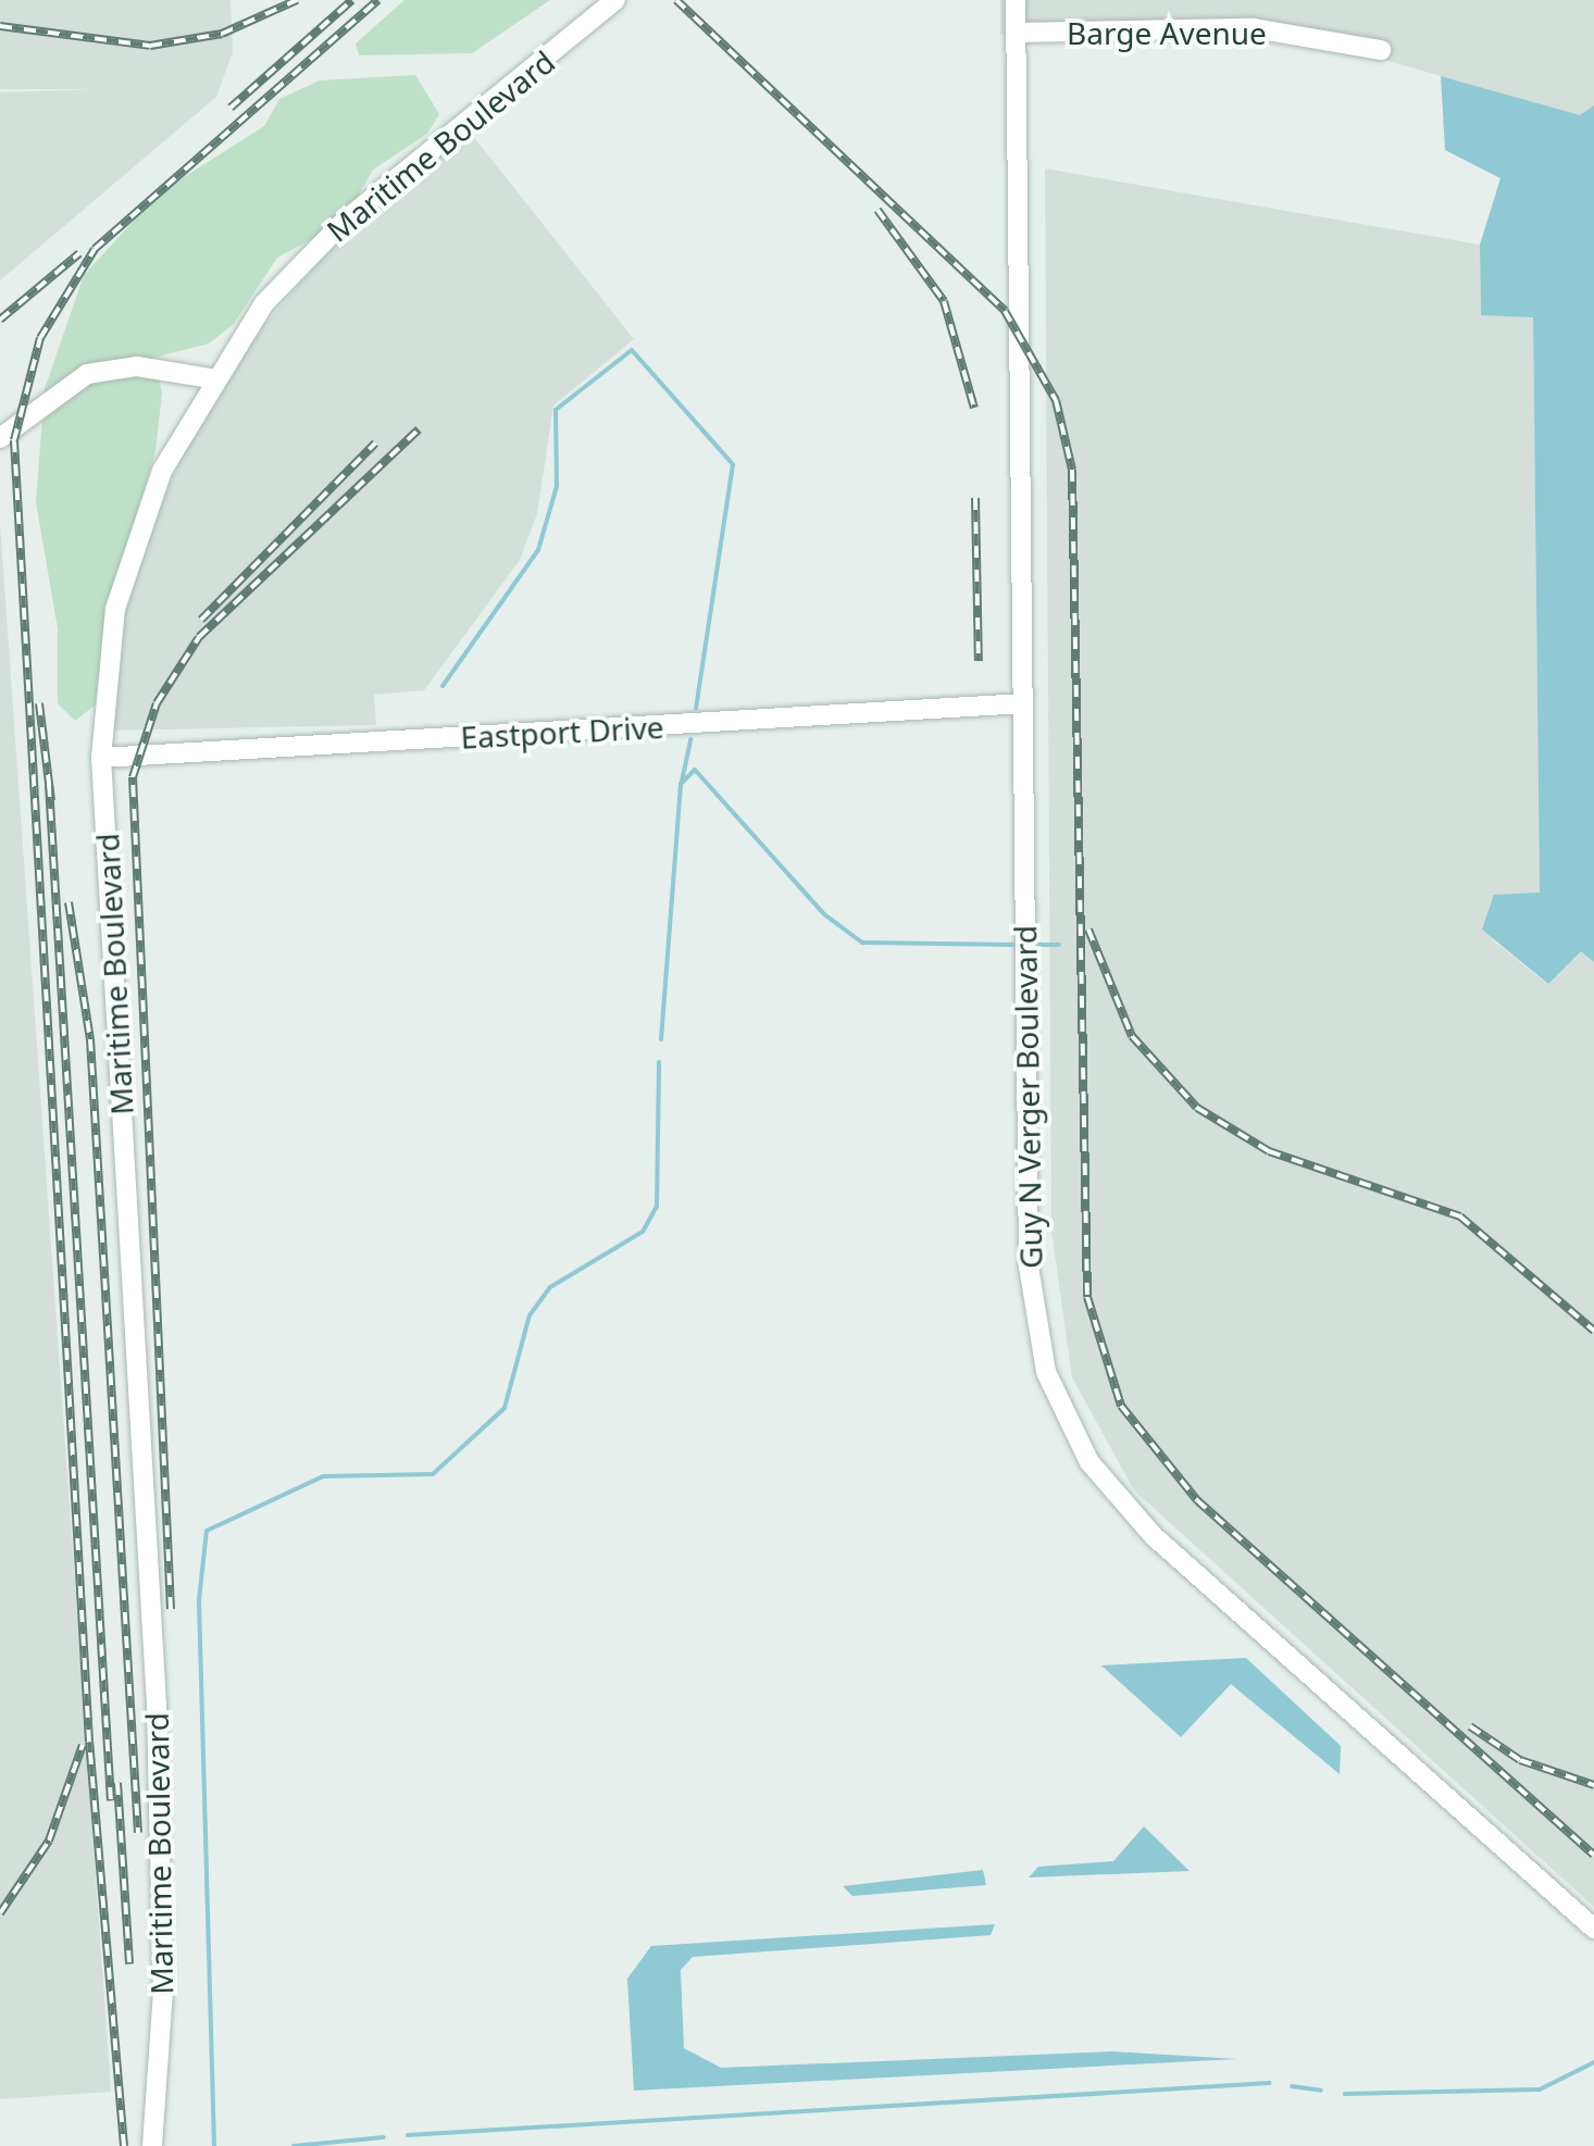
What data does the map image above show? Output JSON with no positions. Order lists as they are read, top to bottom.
{
  "streets": {
    "street": [
      "Barge Avenue",
      "Maritime Boulevard",
      "Eastport Drive",
      "Guy N Verger Boulevard"
    ]
  },
  "crossings": [
    ["Barge Avenue", "Guy N Verger Boulevard"],
    ["Maritime Boulevard", "Eastport Drive"],
    ["Eastport Drive", "Guy N Verger Boulevard"]
  ]
}
